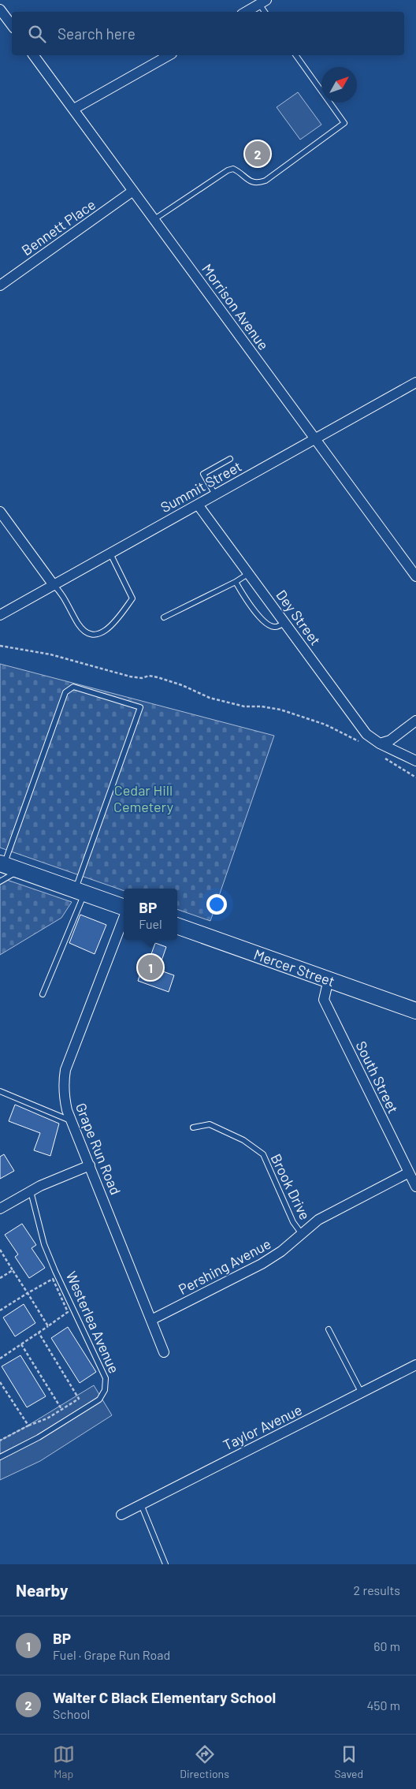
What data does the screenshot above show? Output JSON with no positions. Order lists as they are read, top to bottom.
{
  "streets": {
    "main road": ["Mercer Street"],
    "street": [
      "Bennett Place",
      "Morrison Avenue",
      "Summit Street",
      "Dey Street",
      "South Street",
      "Grape Run Road",
      "Pershing Avenue",
      "Taylor Avenue"
    ],
    "lane": ["Brook Drive", "Westerlea Avenue"]
  },
  "crossings": [
    ["Bennett Place", "Morrison Avenue"],
    ["Morrison Avenue", "Summit Street"],
    ["Summit Street", "Dey Street"],
    ["Mercer Street", "South Street"],
    ["South Street", "Pershing Avenue"],
    ["Grape Run Road", "Pershing Avenue"],
    ["Brook Drive", "Pershing Avenue"]
  ],
  "parks": ["Cedar Hill Cemetery"],
  "north": "top right",
  "page": {
    "search": "Search here",
    "pins": ["2", "1"],
    "popup": ["BP", "Fuel"],
    "heading": ["Nearby", "2 results"],
    "list": [
      {
        "mark": "1",
        "name": "BP",
        "note": "Fuel · Grape Run Road",
        "value": "60 m"
      },
      {
        "mark": "2",
        "name": "Walter C Black Elementary School",
        "note": "School",
        "value": "450 m"
      }
    ],
    "nav": ["Map", "Directions", "Saved"]
  }
}
